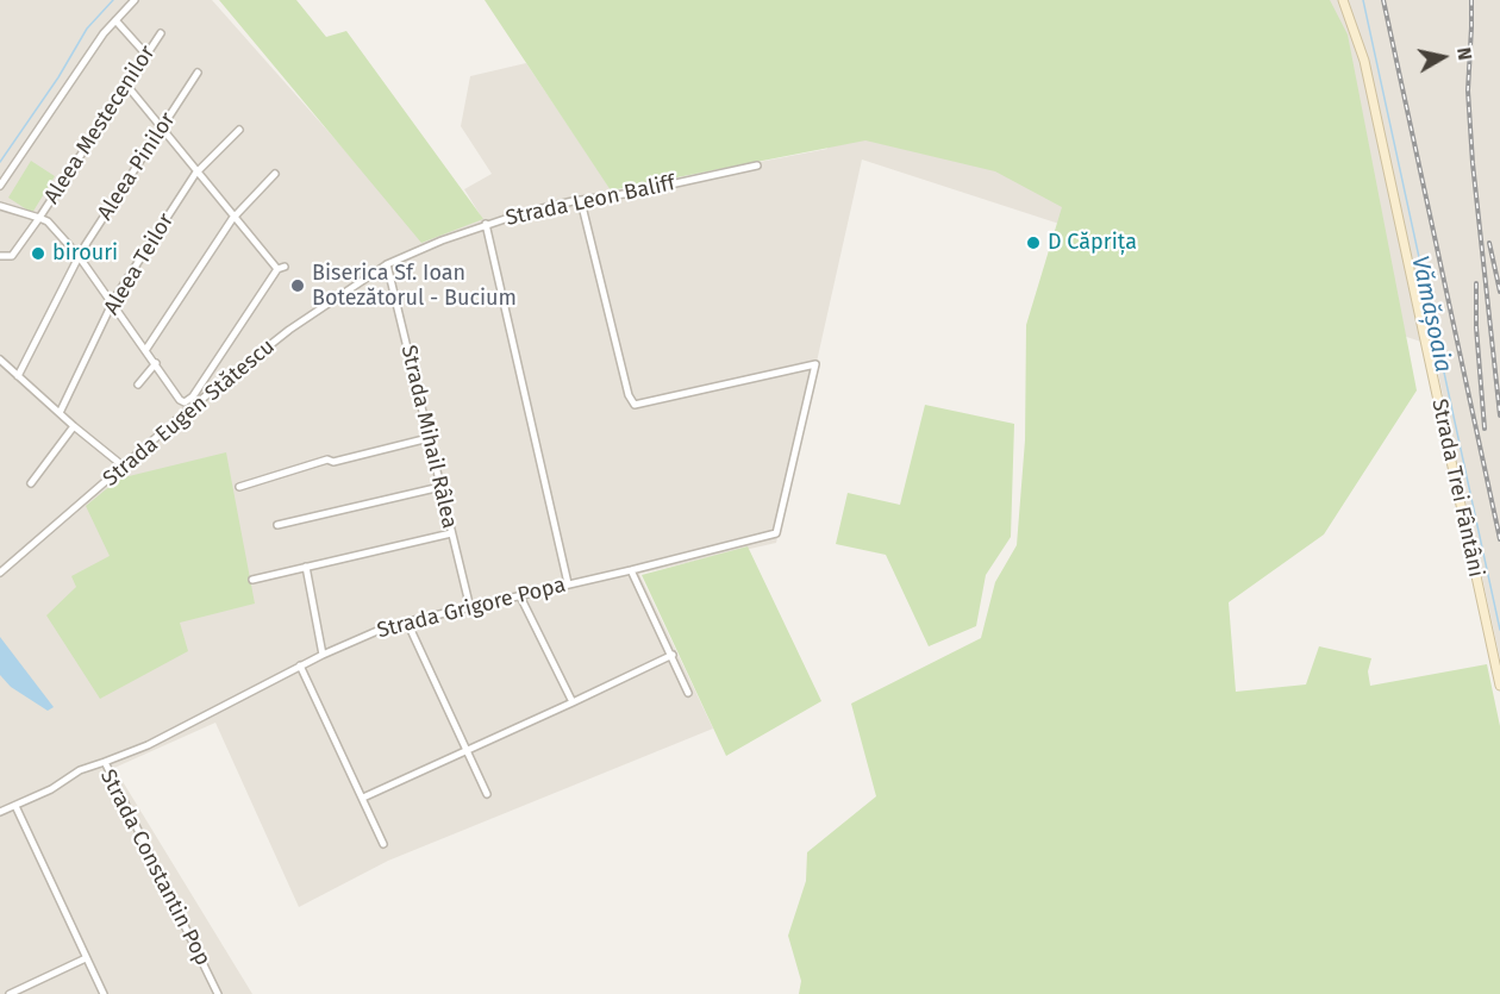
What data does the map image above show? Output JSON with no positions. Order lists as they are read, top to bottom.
{
  "streets": {
    "main road": ["Strada Trei Fântâni"],
    "street": [
      "Aleea Mestecenilor",
      "Aleea Pinilor",
      "Strada Leon Baliff",
      "Aleea Teilor",
      "Strada Eugen Stătescu",
      "Strada Mihail Râlea",
      "Strada Grigore Popa",
      "Strada Constantin Pop"
    ]
  },
  "crossings": [
    ["Strada Leon Baliff", "Strada Eugen Stătescu"],
    ["Strada Leon Baliff", "Strada Mihail Râlea"],
    ["Strada Leon Baliff", "Strada Grigore Popa"],
    ["Strada Eugen Stătescu", "Strada Mihail Râlea"],
    ["Strada Mihail Râlea", "Strada Grigore Popa"],
    ["Strada Grigore Popa", "Strada Constantin Pop"]
  ],
  "water": ["Vămășoaia"],
  "places": ["D Căprița", "birouri", "Biserica Sf. Ioan Botezătorul - Bucium"],
  "north": "right"
}
